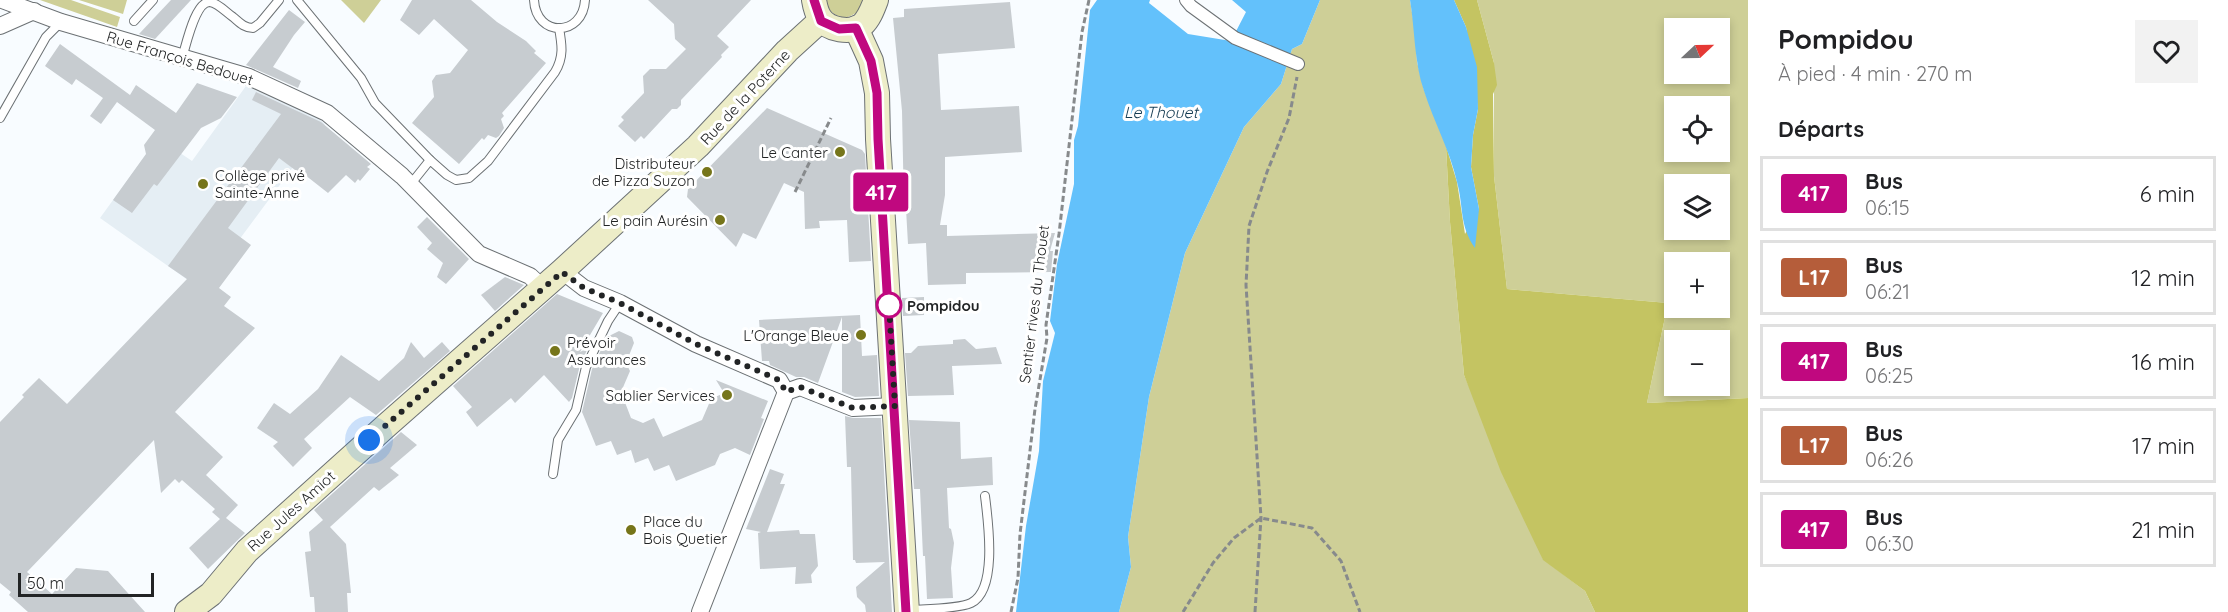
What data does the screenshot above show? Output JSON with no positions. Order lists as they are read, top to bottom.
{
  "streets": {
    "main road": ["Rue de la Poterne", "Rue Jules Amiot"],
    "street": ["Rue François Bedouet"],
    "path": ["Sentier rives du Thouet"]
  },
  "crossings": [
    ["Rue François Bedouet", "Rue Jules Amiot"],
    ["Rue de la Poterne", "Rue Jules Amiot"]
  ],
  "water": ["Le Thouet"],
  "places": [
    "Le Canter",
    "Distributeur de Pizza Suzon",
    "Collège privé Sainte-Anne",
    "Le pain Aurésin",
    "Pompidou",
    "L'Orange Bleue",
    "Prévoir Assurances",
    "Sablier Services",
    "Place du Bois Quetier"
  ],
  "lines": ["bus line 417"],
  "scale_bar": "50 m",
  "north": "right",
  "page": {
    "on_map": "417",
    "heading": [
      ["Pompidou", "À pied · 4 min · 270 m"],
      "Départs"
    ],
    "map_buttons": ["+", "−"],
    "list": [
      {
        "mark": "417",
        "name": "Bus",
        "note": "06:15",
        "value": "6 min"
      },
      {
        "mark": "L17",
        "name": "Bus",
        "note": "06:21",
        "value": "12 min"
      },
      {
        "mark": "417",
        "name": "Bus",
        "note": "06:25",
        "value": "16 min"
      },
      {
        "mark": "L17",
        "name": "Bus",
        "note": "06:26",
        "value": "17 min"
      },
      {
        "mark": "417",
        "name": "Bus",
        "note": "06:30",
        "value": "21 min"
      }
    ],
    "scale": "50 m"
  }
}
